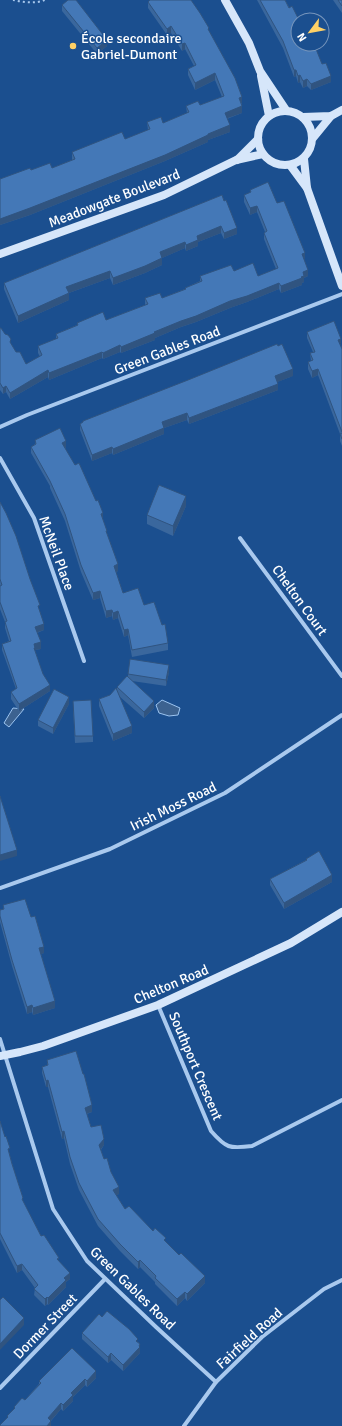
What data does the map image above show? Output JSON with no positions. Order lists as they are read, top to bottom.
{
  "streets": {
    "street": [
      "Meadowgate Boulevard",
      "Green Gables Road",
      "McNeil Place",
      "Chelton Court",
      "Irish Moss Road",
      "Chelton Road",
      "Southport Crescent",
      "Dormer Street",
      "Fairfield Road"
    ]
  },
  "crossings": [
    ["Green Gables Road", "Chelton Road"],
    ["Green Gables Road", "Dormer Street"],
    ["Green Gables Road", "Fairfield Road"],
    ["Chelton Road", "Southport Crescent"]
  ],
  "places": ["École secondaire Gabriel-Dumont"],
  "north": "bottom left"
}
